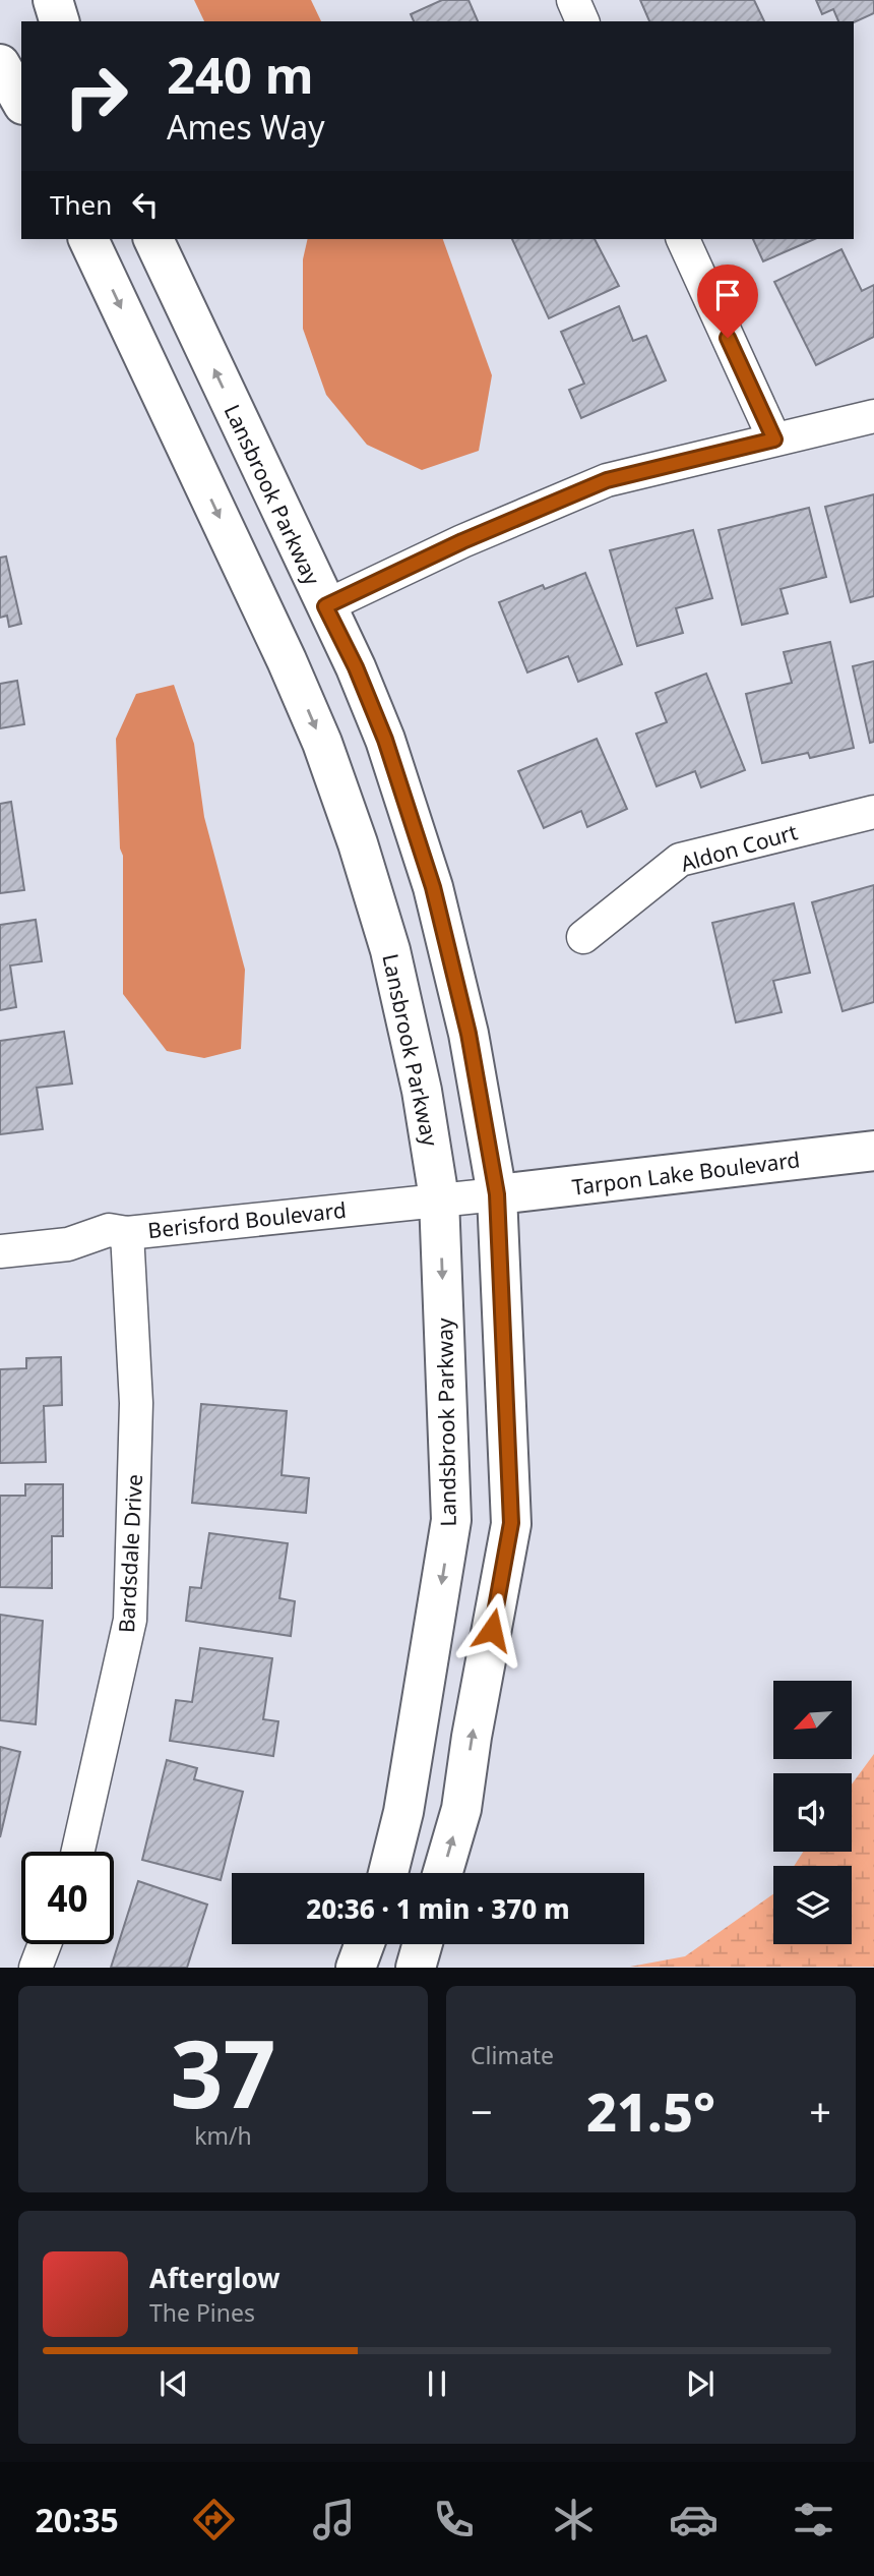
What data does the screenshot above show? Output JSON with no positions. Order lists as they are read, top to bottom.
{
  "streets": {
    "street": [
      "Lansbrook Parkway",
      "Aldon Court",
      "Tarpon Lake Boulevard",
      "Berisford Boulevard",
      "Landsbrook Parkway",
      "Bardsdale Drive"
    ]
  },
  "crossings": [
    ["Lansbrook Parkway", "Tarpon Lake Boulevard"],
    ["Lansbrook Parkway", "Berisford Boulevard"],
    ["Lansbrook Parkway", "Landsbrook Parkway"],
    ["Tarpon Lake Boulevard", "Berisford Boulevard"],
    ["Berisford Boulevard", "Landsbrook Parkway"],
    ["Berisford Boulevard", "Bardsdale Drive"]
  ],
  "one_way": ["Landsbrook Parkway"],
  "north": "bottom left",
  "page": {
    "turn": ["240 m", "Ames Way"],
    "then": "Then",
    "limit": "40",
    "trip": "20:36 · 1 min · 370 m",
    "tile": [
      ["37", "km/h"],
      "Climate"
    ],
    "heat": ["−", "21.5°", "+"],
    "song": ["Afterglow", "The Pines"],
    "tabs": "20:35"
  }
}
